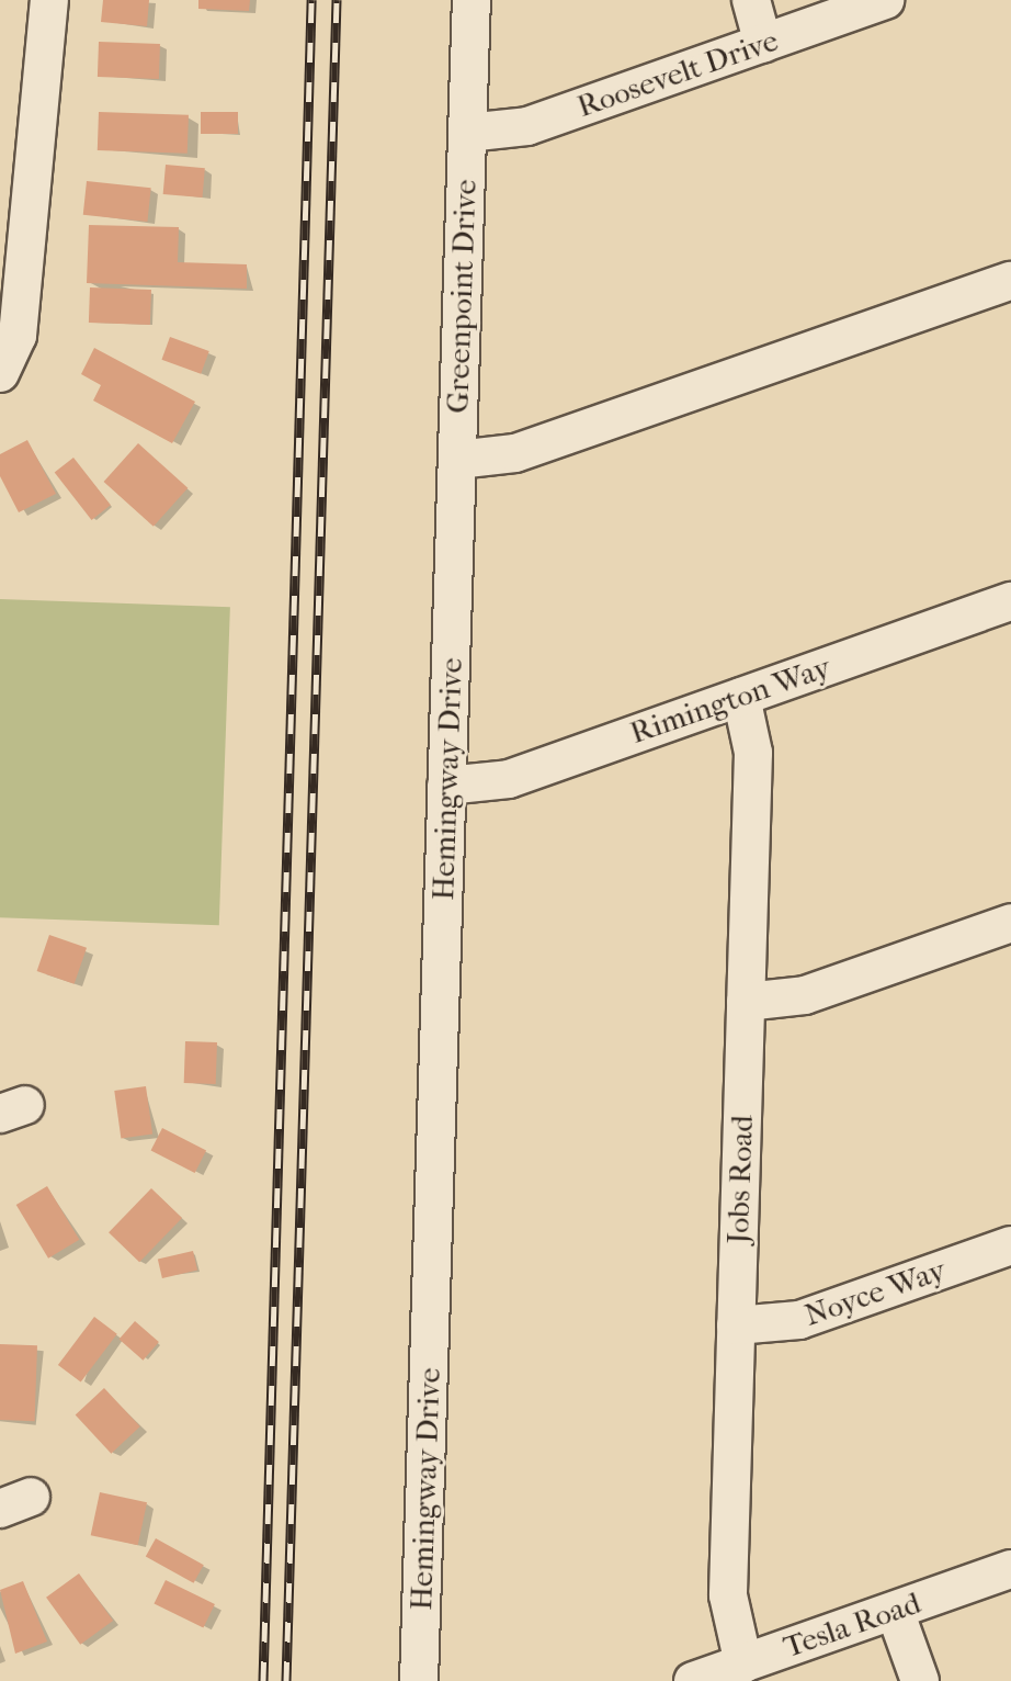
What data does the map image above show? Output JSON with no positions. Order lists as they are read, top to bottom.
{
  "streets": {
    "street": [
      "Roosevelt Drive",
      "Greenpoint Drive",
      "Rimington Way",
      "Hemingway Drive",
      "Jobs Road",
      "Noyce Way",
      "Tesla Road"
    ]
  },
  "crossings": [
    ["Roosevelt Drive", "Greenpoint Drive"],
    ["Greenpoint Drive", "Hemingway Drive"],
    ["Rimington Way", "Hemingway Drive"],
    ["Rimington Way", "Jobs Road"],
    ["Jobs Road", "Noyce Way"],
    ["Jobs Road", "Tesla Road"]
  ]
}
